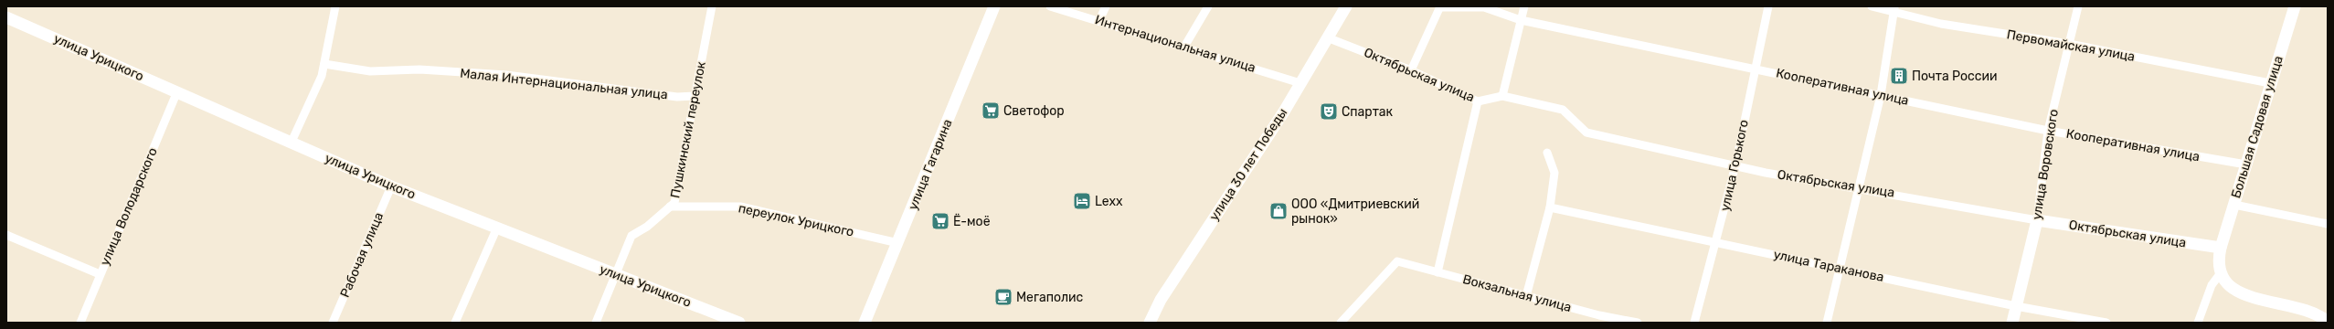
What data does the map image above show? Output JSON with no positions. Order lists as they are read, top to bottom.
{
  "streets": {
    "street": [
      "Интернациональная улица",
      "Первомайская улица",
      "улица Урицкого",
      "Октябрьская улица",
      "Малая Интернациональная улица",
      "Кооперативная улица",
      "Большая Садовая улица",
      "Пушкинский переулок",
      "улица Гагарина",
      "улица 30 лет Победы",
      "улица Воровского",
      "улица Горького",
      "улица Володарского",
      "переулок Урицкого",
      "Рабочая улица",
      "улица Тараканова",
      "Вокзальная улица"
    ]
  },
  "crossings": [
    ["Интернациональная улица", "улица 30 лет Победы"],
    ["Первомайская улица", "Большая Садовая улица"],
    ["Первомайская улица", "улица Воровского"],
    ["улица Урицкого", "Пушкинский переулок"],
    ["улица Урицкого", "улица Володарского"],
    ["улица Урицкого", "Рабочая улица"],
    ["Октябрьская улица", "Большая Садовая улица"],
    ["Октябрьская улица", "улица 30 лет Победы"],
    ["Октябрьская улица", "улица Воровского"],
    ["Октябрьская улица", "улица Горького"],
    ["Малая Интернациональная улица", "Пушкинский переулок"],
    ["Кооперативная улица", "Большая Садовая улица"],
    ["Кооперативная улица", "улица Воровского"],
    ["Кооперативная улица", "улица Горького"],
    ["Пушкинский переулок", "переулок Урицкого"],
    ["улица Гагарина", "переулок Урицкого"],
    ["улица Воровского", "улица Тараканова"],
    ["улица Горького", "улица Тараканова"]
  ],
  "places": {
    "building": ["Почта России"],
    "supermarket": ["Светофор", "Ё-моё"],
    "theatre": ["Спартак"],
    "hotel": ["Lexx"],
    "shop": ["ООО «Дмитриевский рынок»"],
    "cafe": ["Мегаполис"]
  }
}
